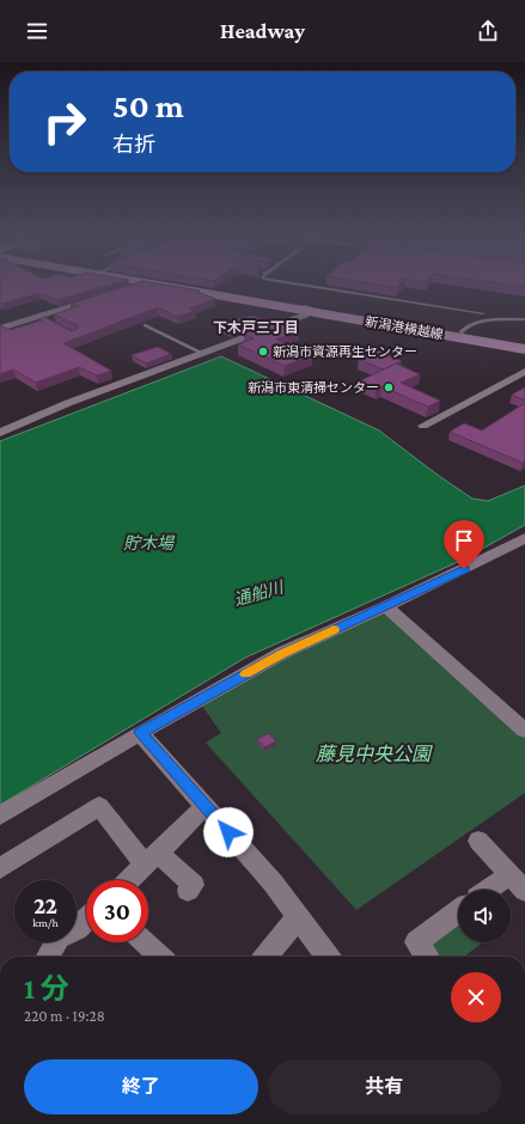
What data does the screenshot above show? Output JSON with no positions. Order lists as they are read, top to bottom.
{
  "streets": {
    "main road": ["新潟港横越線"]
  },
  "districts": ["下木戸三丁目"],
  "water": ["貯木場", "通船川"],
  "parks": ["藤見中央公園"],
  "places": ["新潟市資源再生センター", "新潟市東清掃センター"],
  "page": {
    "header": "Headway",
    "turn": ["50 m", "右折"],
    "speed": "22 km/h",
    "limit": "30",
    "heading": ["1 分", "220 m · 19:28"],
    "buttons": ["終了", "共有"]
  }
}
